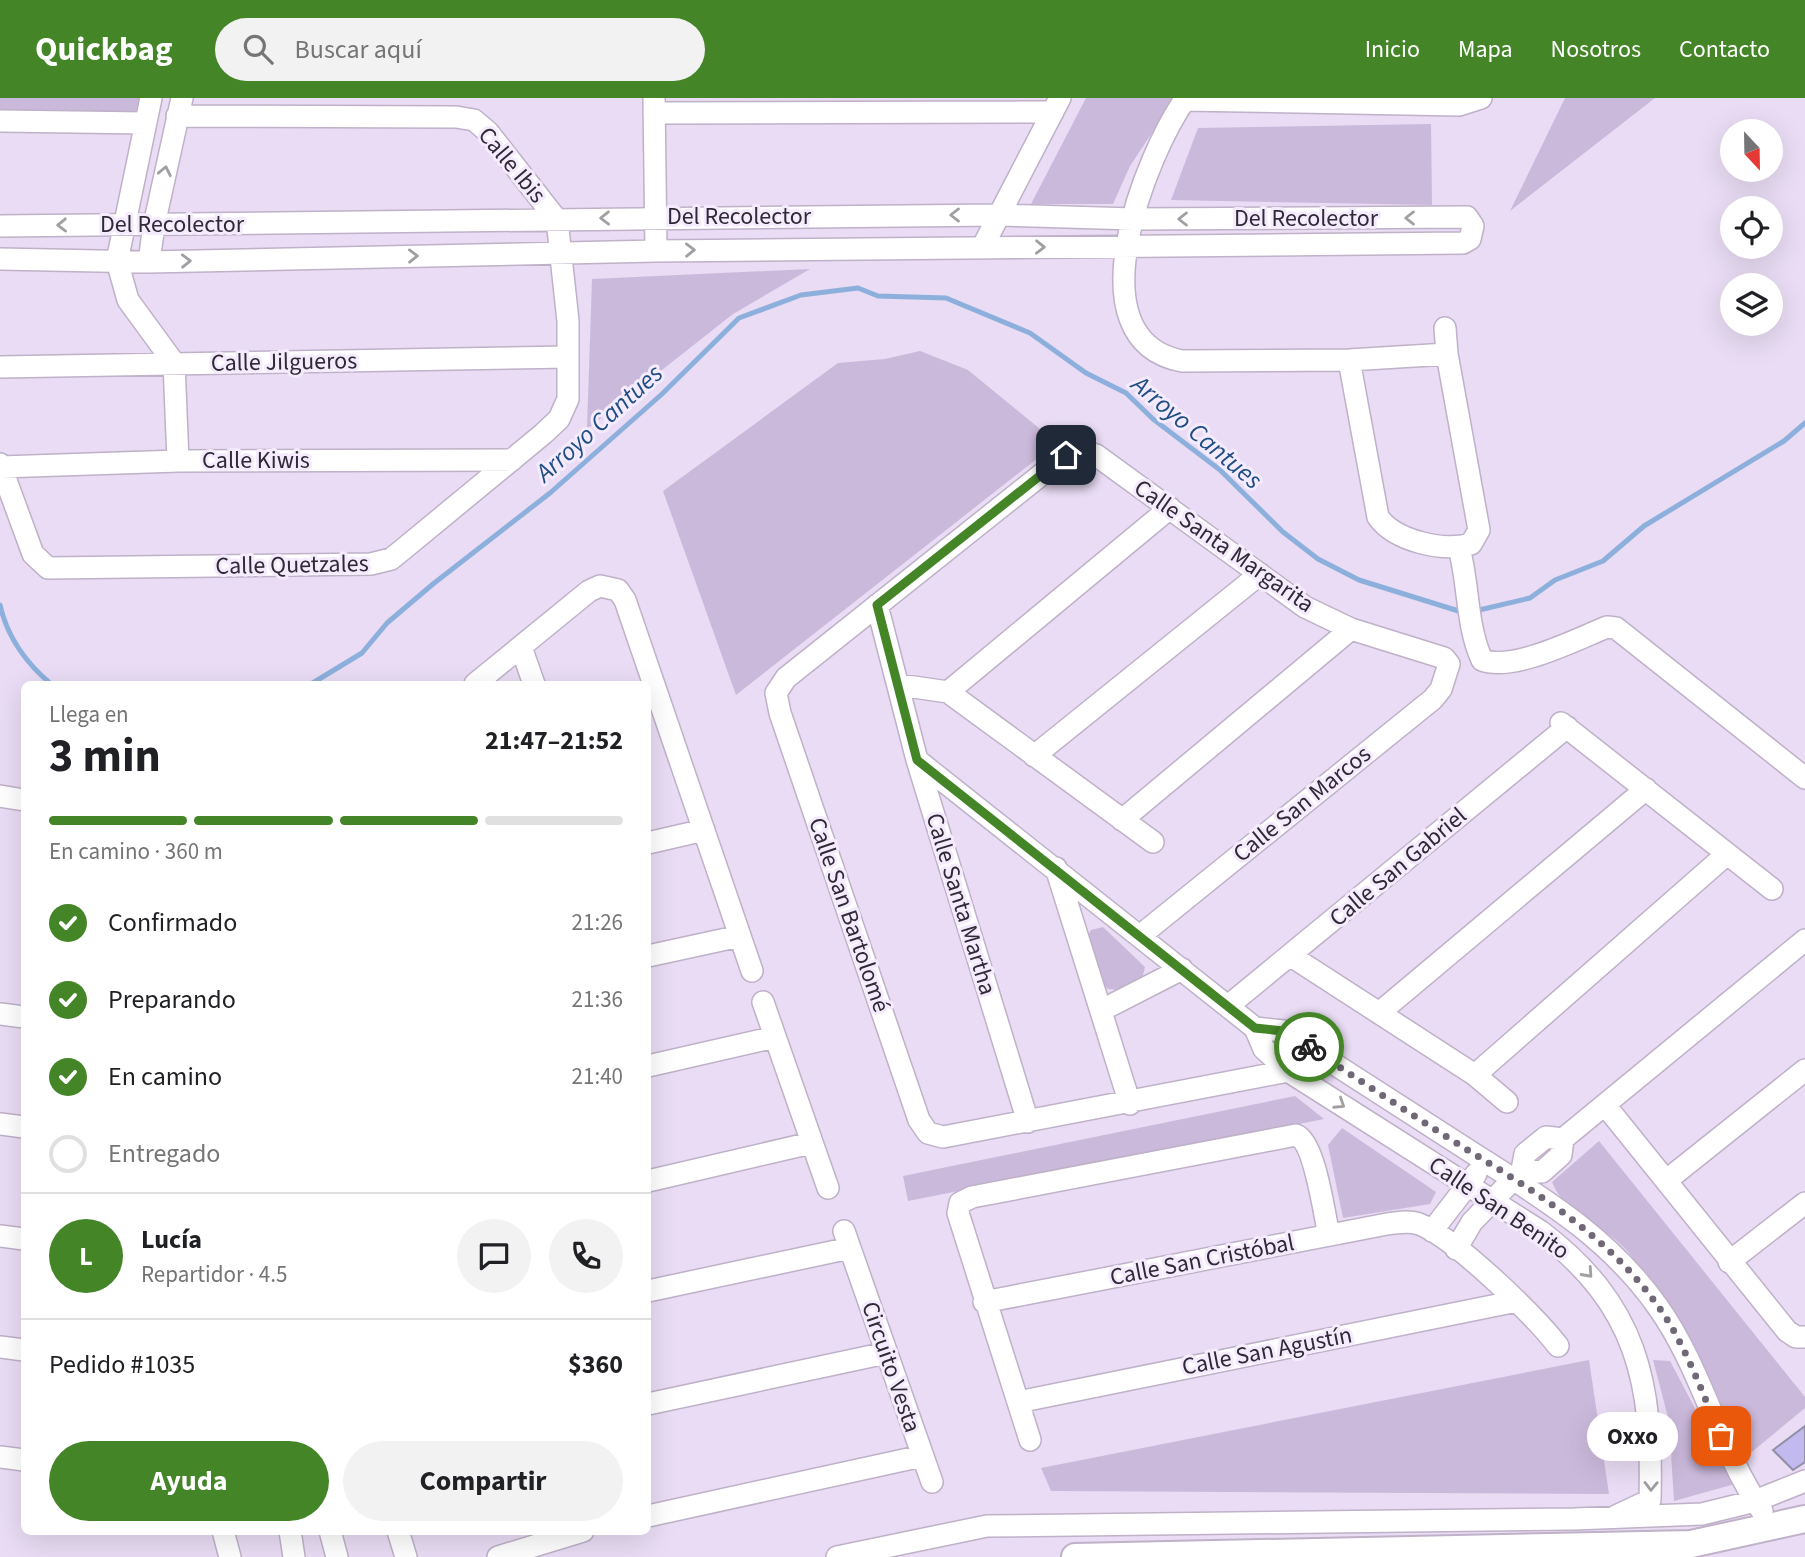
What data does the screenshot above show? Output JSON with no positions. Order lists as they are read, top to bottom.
{
  "streets": {
    "street": [
      "Calle Ibis",
      "Del Recolector",
      "Calle Jilgueros",
      "Calle Kiwis",
      "Calle Santa Margarita",
      "Calle Quetzales",
      "Calle San Marcos",
      "Calle San Gabriel",
      "Calle Santa Martha",
      "Calle San Bartolomé",
      "Calle San Benito",
      "Calle San Cristóbal",
      "Calle San Agustín",
      "Circuito Vesta"
    ]
  },
  "crossings": [
    ["Calle Ibis", "Del Recolector"],
    ["Calle Ibis", "Calle Quetzales"],
    ["Del Recolector", "Calle Quetzales"],
    ["Calle Jilgueros", "Calle Quetzales"],
    ["Calle Kiwis", "Calle Quetzales"],
    ["Calle Santa Margarita", "Calle San Marcos"],
    ["Calle Santa Margarita", "Calle Santa Martha"],
    ["Calle Santa Margarita", "Calle San Bartolomé"],
    ["Calle San Marcos", "Calle San Benito"],
    ["Calle San Gabriel", "Calle San Benito"],
    ["Calle Santa Martha", "Calle San Bartolomé"],
    ["Calle Santa Martha", "Calle San Benito"]
  ],
  "water": ["Arroyo Cantues"],
  "places": ["Oxxo"],
  "north": "bottom",
  "page": {
    "header": "Quickbag",
    "search": "Buscar aquí",
    "nav": [
      "Inicio",
      "Mapa",
      "Nosotros",
      "Contacto"
    ],
    "heading": ["3 min", "Llega en", "21:47–21:52"],
    "panel": [
      "Lucía",
      "Repartidor · 4.5",
      "Pedido #1035",
      "$360"
    ],
    "bar": "En camino · 360 m",
    "list": [
      ["Confirmado", "21:26"],
      ["Preparando", "21:36"],
      ["En camino", "21:40"],
      "Entregado"
    ],
    "round": "L",
    "bubble": "Oxxo",
    "buttons": ["Ayuda", "Compartir"]
  }
}
